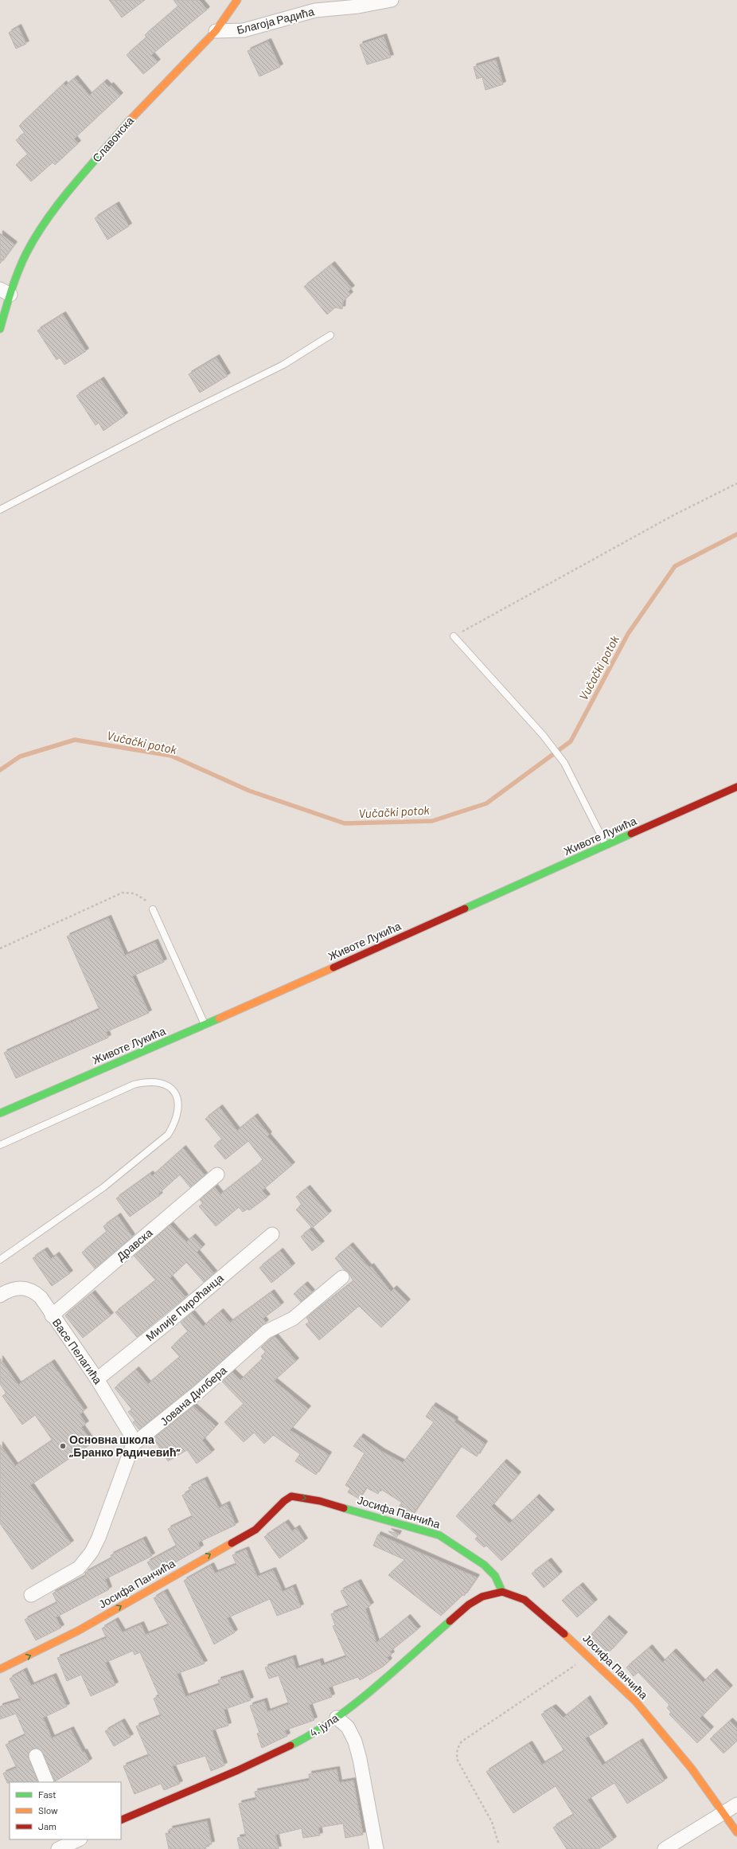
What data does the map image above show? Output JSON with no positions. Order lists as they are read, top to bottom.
{
  "streets": {
    "street": [
      "Благоја Радића",
      "Славонска",
      "Животе Лукића",
      "Дравска",
      "Милије Пироћанца",
      "Васе Пелагића",
      "Јована Дилбера",
      "Јосифа Панчића",
      "4. јула"
    ]
  },
  "crossings": [
    ["Благоја Радића", "Славонска"],
    ["Дравска", "Васе Пелагића"],
    ["Милије Пироћанца", "Васе Пелагића"],
    ["Васе Пелагића", "Јована Дилбера"],
    ["Јосифа Панчића", "4. јула"]
  ],
  "one_way": ["Јосифа Панчића"],
  "water": ["Vučački potok"],
  "places": ["Основна школа „Бранко Радичевић”"],
  "legend": ["Fast", "Slow", "Jam"]
}
